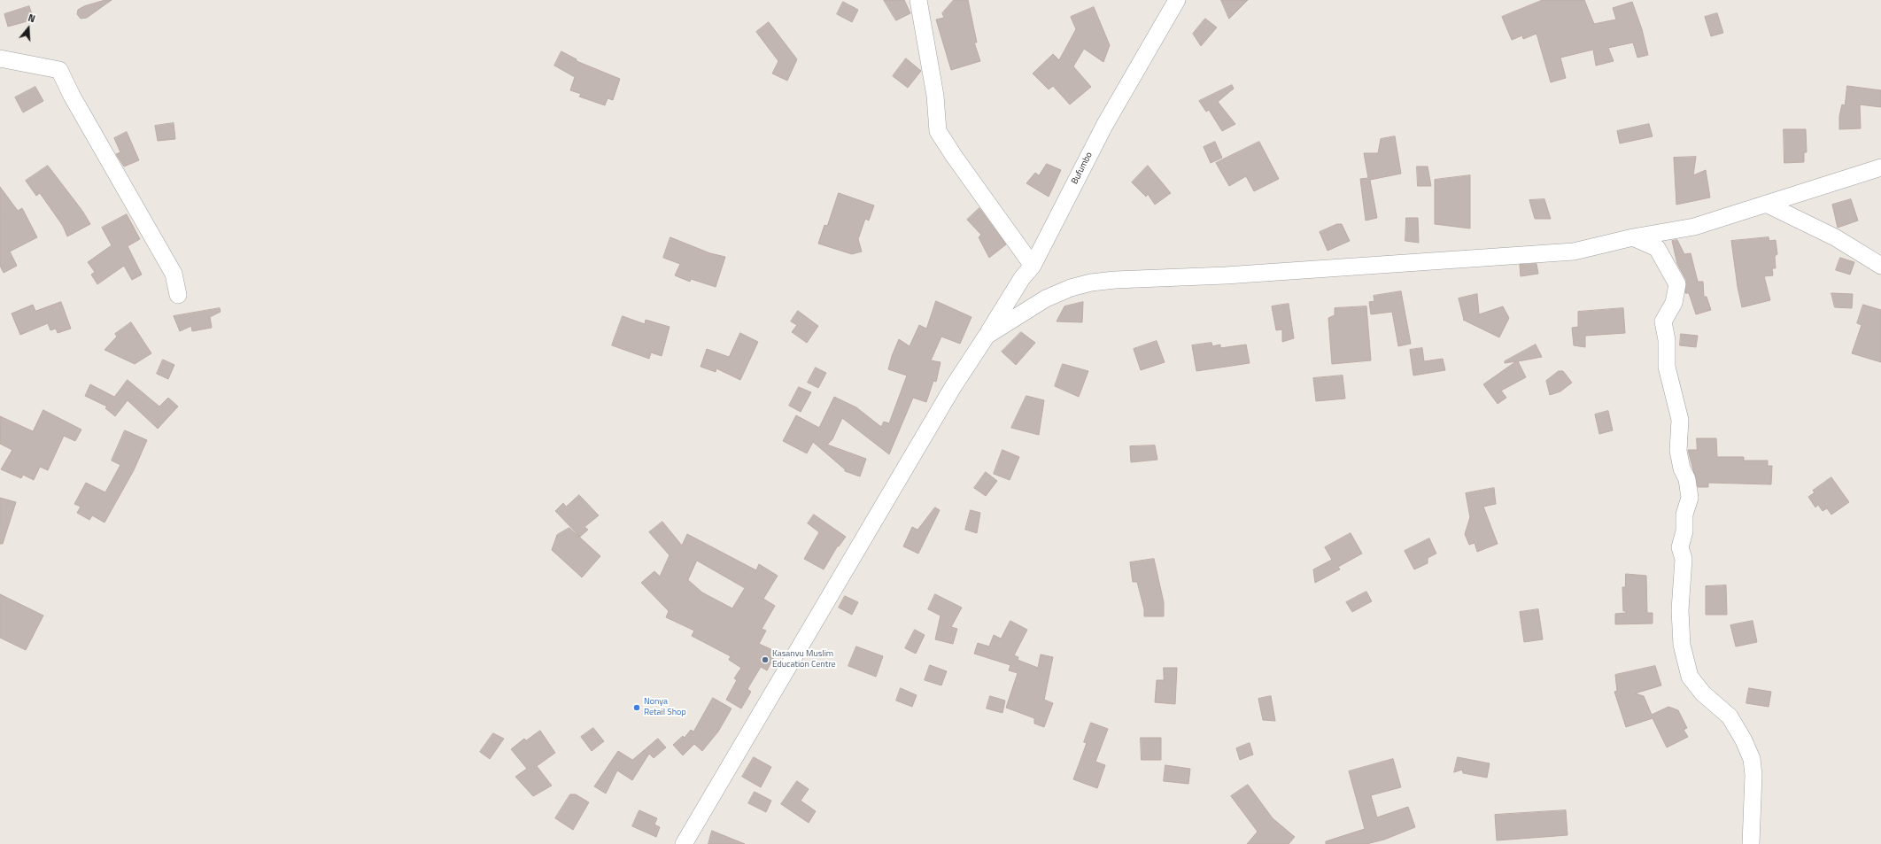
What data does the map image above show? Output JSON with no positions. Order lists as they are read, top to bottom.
{
  "streets": {
    "street": ["Bufumbo"]
  },
  "places": ["Kasanvu Muslim Education Centre", "Nonya Retail Shop"],
  "north": "top"
}
